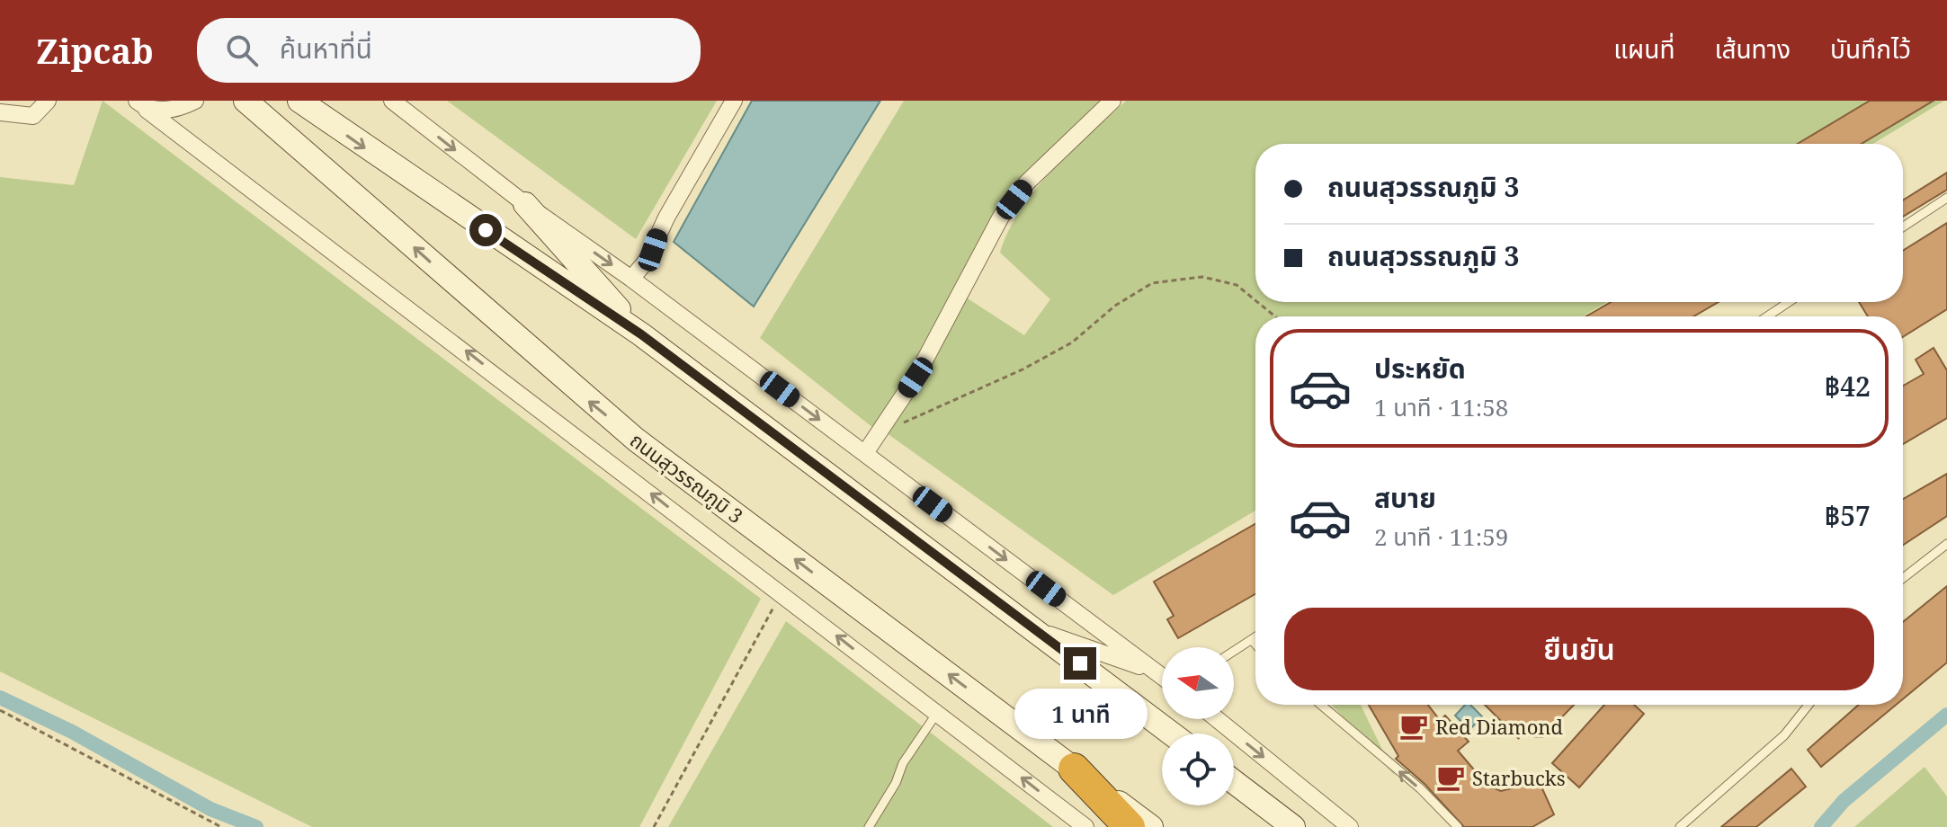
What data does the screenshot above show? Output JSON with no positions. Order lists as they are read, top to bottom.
{
  "streets": {
    "main road": ["ถนนสุวรรณภูมิ 3"]
  },
  "places": {
    "cafe": ["Red Diamond", "Starbucks"]
  },
  "north": "left",
  "page": {
    "header": "Zipcab",
    "search": "ค้นหาที่นี่",
    "nav": ["แผนที่", "เส้นทาง", "บันทึกไว้"],
    "banner": ["ถนนสุวรรณภูมิ 3", "ถนนสุวรรณภูมิ 3"],
    "list": [
      {
        "name": "ประหยัด",
        "note": "1 นาที · 11:58",
        "value": "฿42"
      },
      {
        "name": "สบาย",
        "note": "2 นาที · 11:59",
        "value": "฿57"
      }
    ],
    "buttons": "ยืนยัน",
    "bubble": "1 นาที"
  }
}
